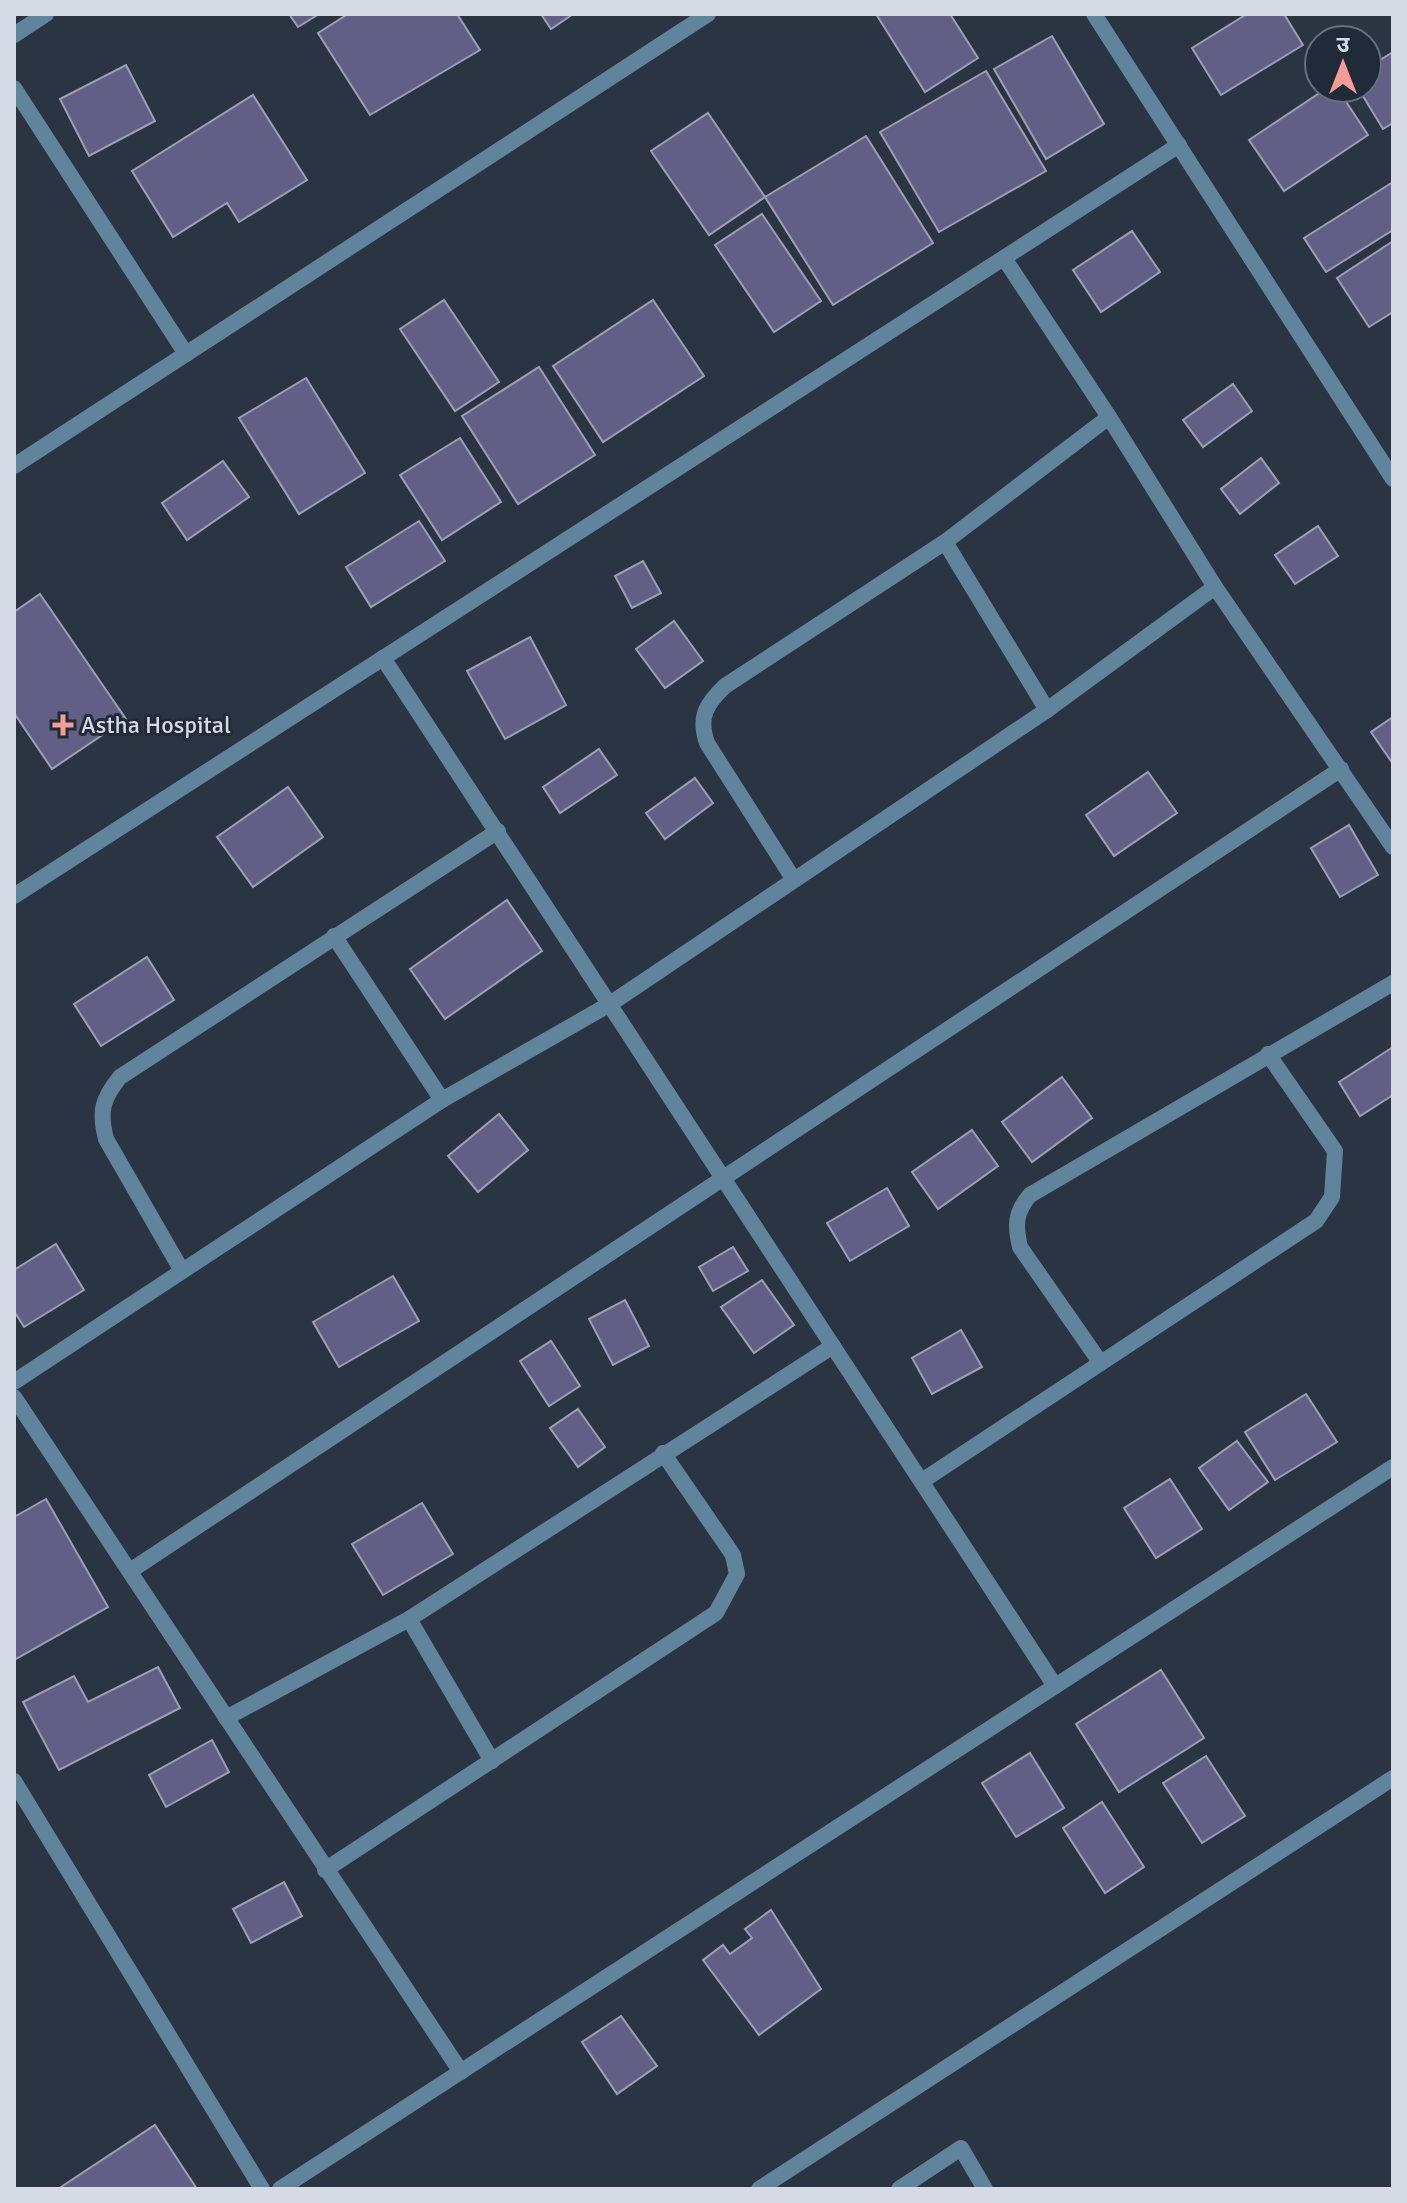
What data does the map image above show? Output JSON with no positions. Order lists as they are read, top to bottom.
{
  "places": {
    "health": ["Astha Hospital"]
  },
  "north": "top"
}
